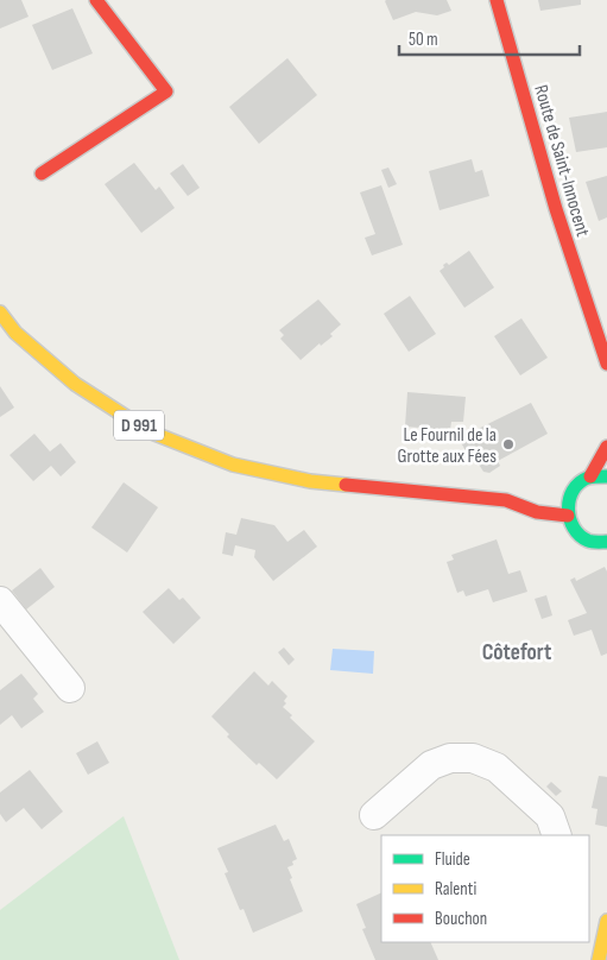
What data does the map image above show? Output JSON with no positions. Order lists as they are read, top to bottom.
{
  "streets": {
    "main road": ["Route de Saint-Innocent", "D 991"]
  },
  "districts": ["Côtefort"],
  "places": ["Le Fournil de la Grotte aux Fées"],
  "legend": ["Fluide", "Ralenti", "Bouchon"],
  "scale_bar": "50 m"
}
